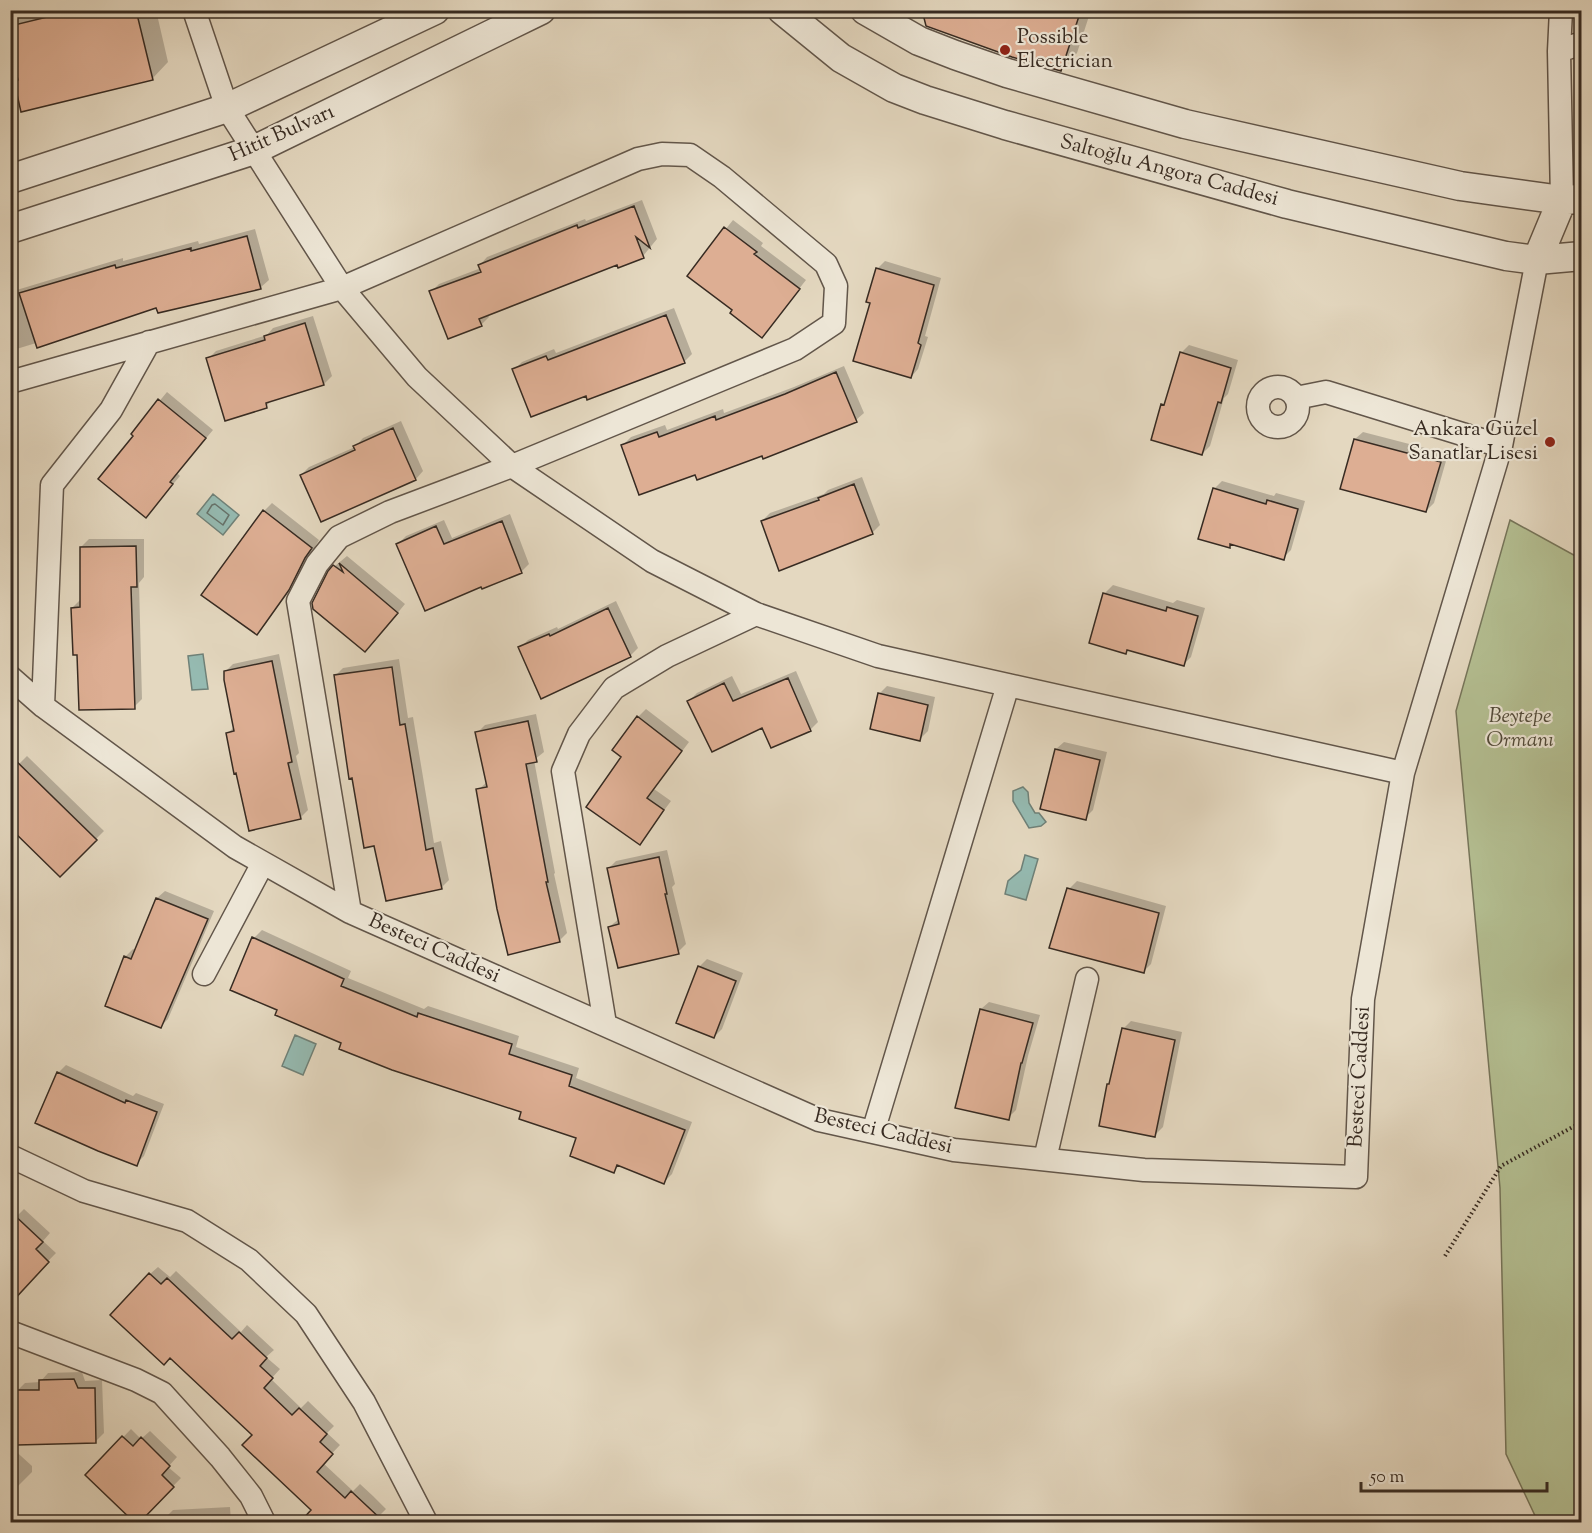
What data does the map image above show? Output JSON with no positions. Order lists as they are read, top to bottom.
{
  "streets": {
    "street": ["Hitit Bulvarı", "Saltoğlu Angora Caddesi", "Besteci Caddesi"]
  },
  "parks": ["Beytepe Ormanı"],
  "places": ["Possible Electrician", "Ankara Güzel Sanatlar Lisesi"],
  "scale_bar": "50 m"
}
